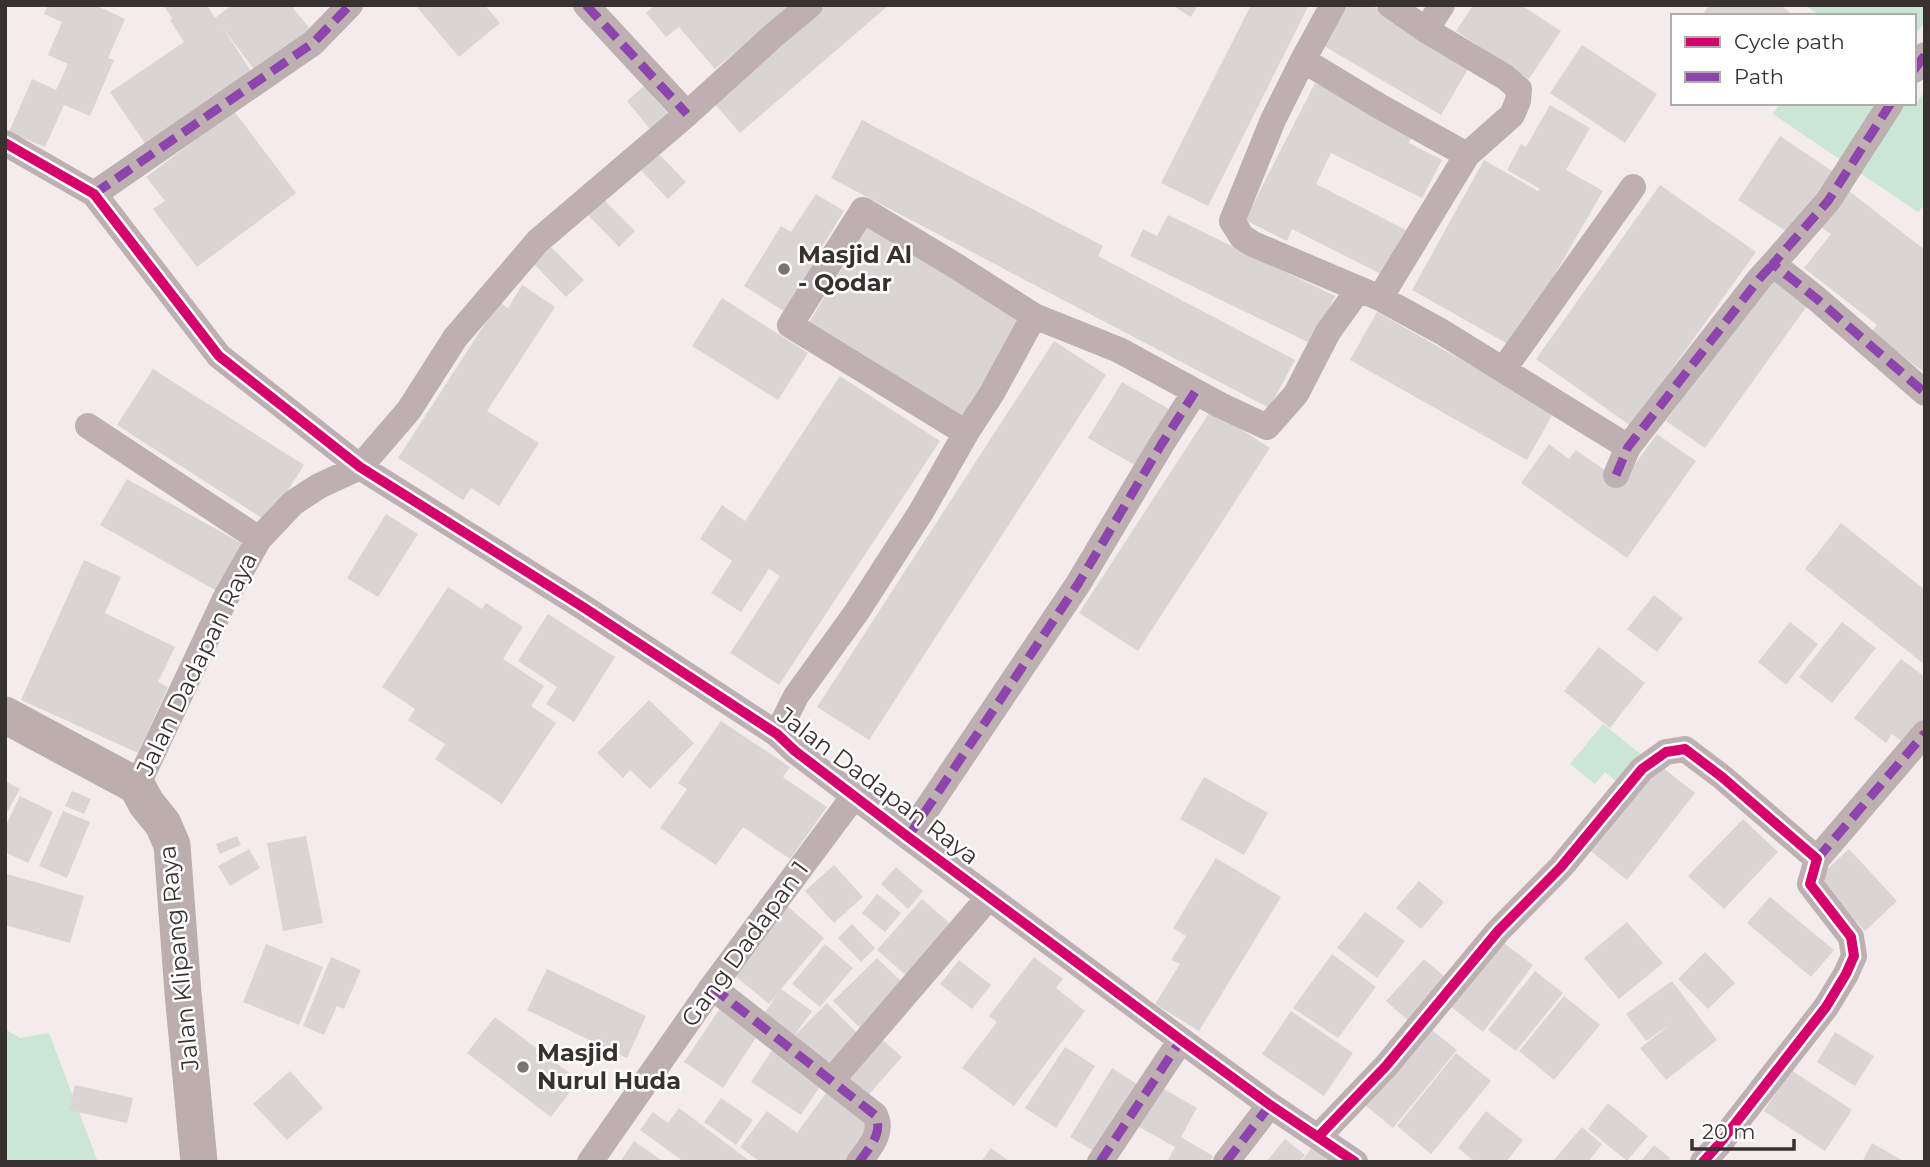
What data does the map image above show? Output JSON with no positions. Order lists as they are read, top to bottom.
{
  "streets": {
    "main road": ["Jalan Klipang Raya"],
    "street": ["Jalan Dadapan Raya", "Gang Dadapan 1"]
  },
  "crossings": [
    ["Jalan Dadapan Raya", "Gang Dadapan 1"],
    ["Jalan Dadapan Raya", "Jalan Klipang Raya"]
  ],
  "places": ["Masjid Al - Qodar", "Masjid Nurul Huda"],
  "legend": ["Cycle path", "Path"],
  "scale_bar": "20 m"
}
